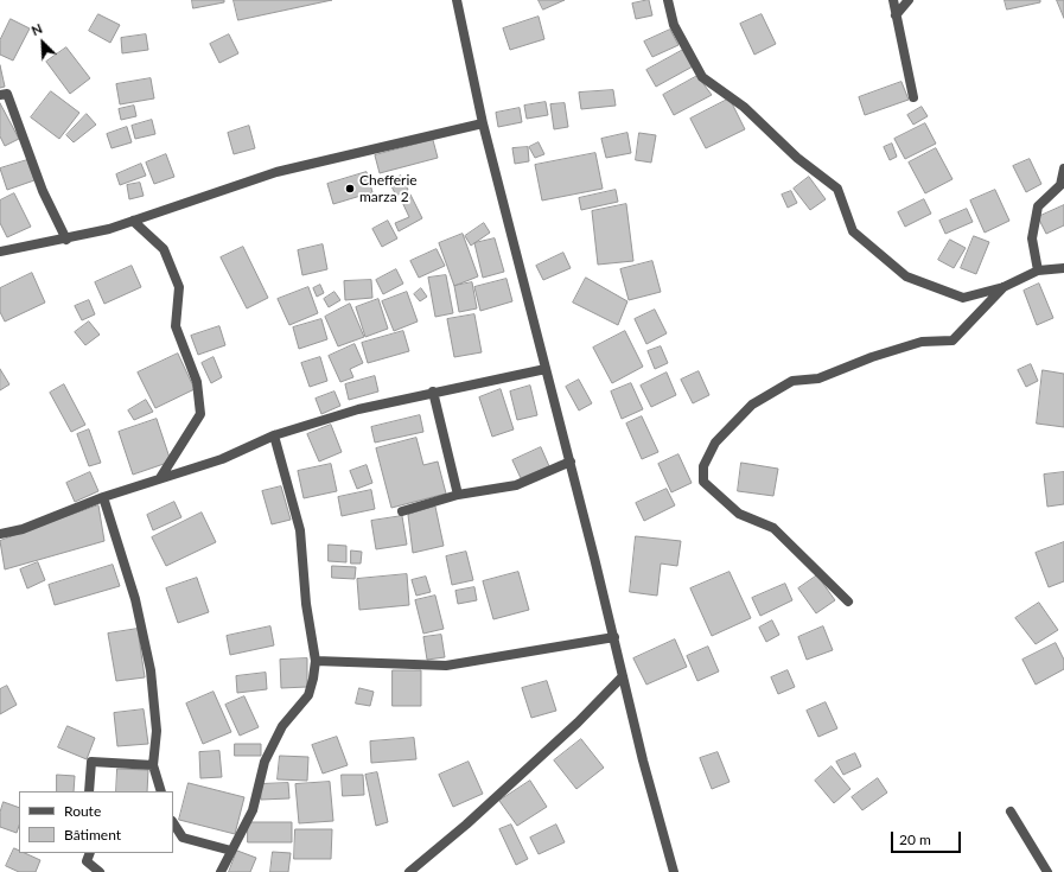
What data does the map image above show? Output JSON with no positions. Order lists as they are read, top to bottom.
{
  "places": ["Chefferie marza 2"],
  "legend": ["Route", "Bâtiment"],
  "scale_bar": "20 m",
  "north": "top left"
}
